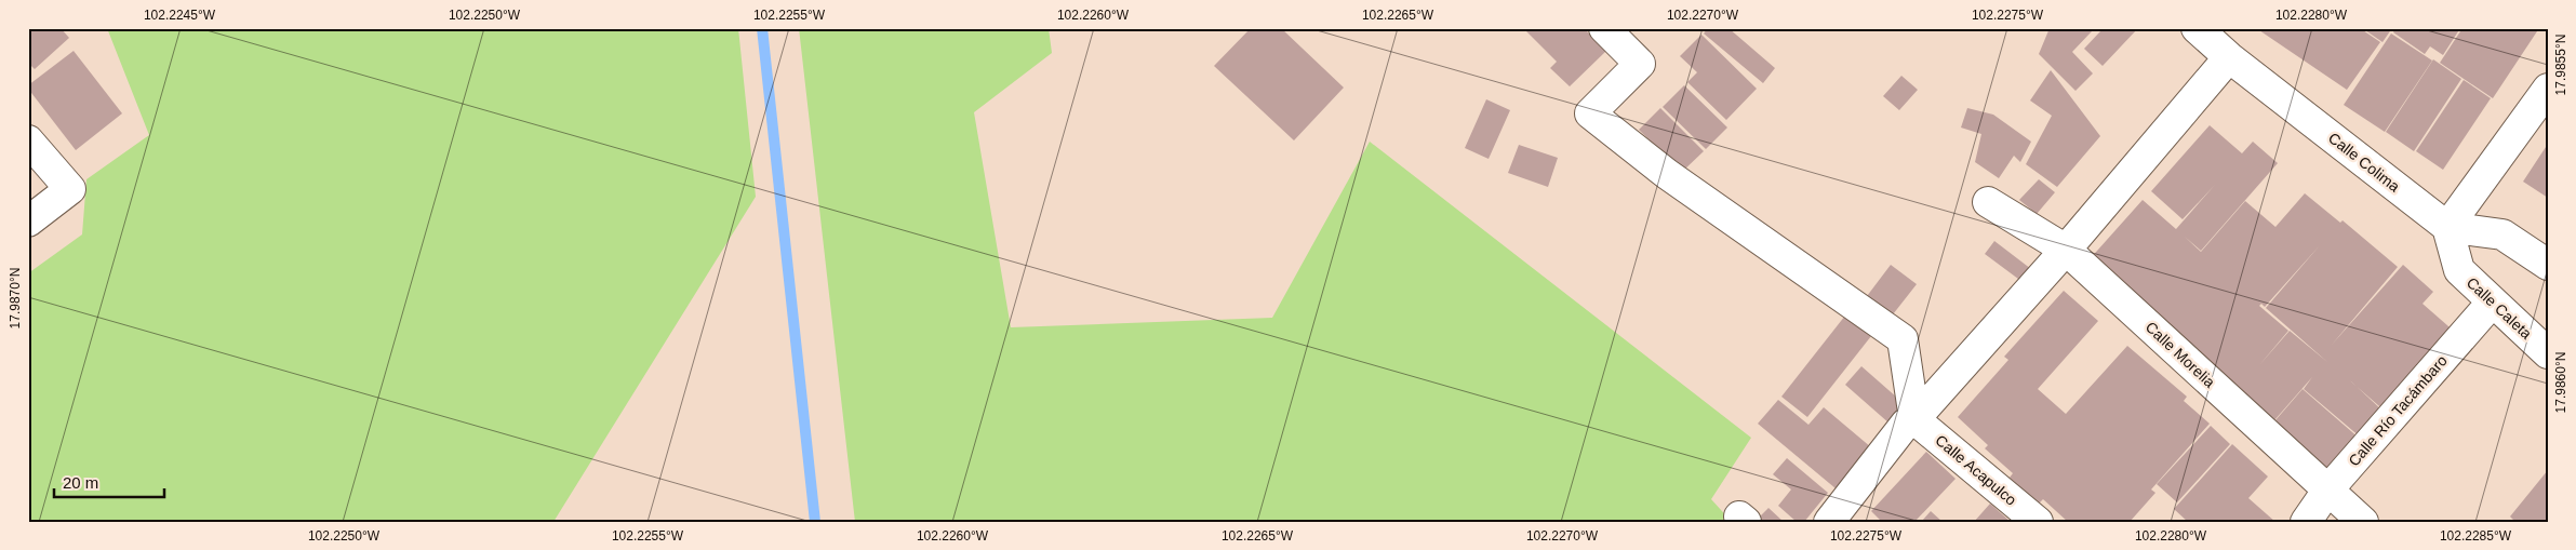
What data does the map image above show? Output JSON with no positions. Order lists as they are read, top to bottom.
{
  "streets": {
    "street": [
      "Calle Colima",
      "Calle Caleta",
      "Calle Morelia",
      "Calle Río Tacámbaro",
      "Calle Acapulco"
    ]
  },
  "crossings": [
    ["Calle Colima", "Calle Caleta"],
    ["Calle Caleta", "Calle Río Tacámbaro"],
    ["Calle Morelia", "Calle Río Tacámbaro"]
  ],
  "scale_bar": "20 m",
  "coordinates": [
    "102.2245°W",
    "102.2250°W",
    "102.2255°W",
    "102.2260°W",
    "102.2265°W",
    "102.2270°W",
    "102.2275°W",
    "102.2280°W",
    "17.9855°N",
    "17.9870°N",
    "17.9860°N",
    "102.2285°W"
  ]
}
